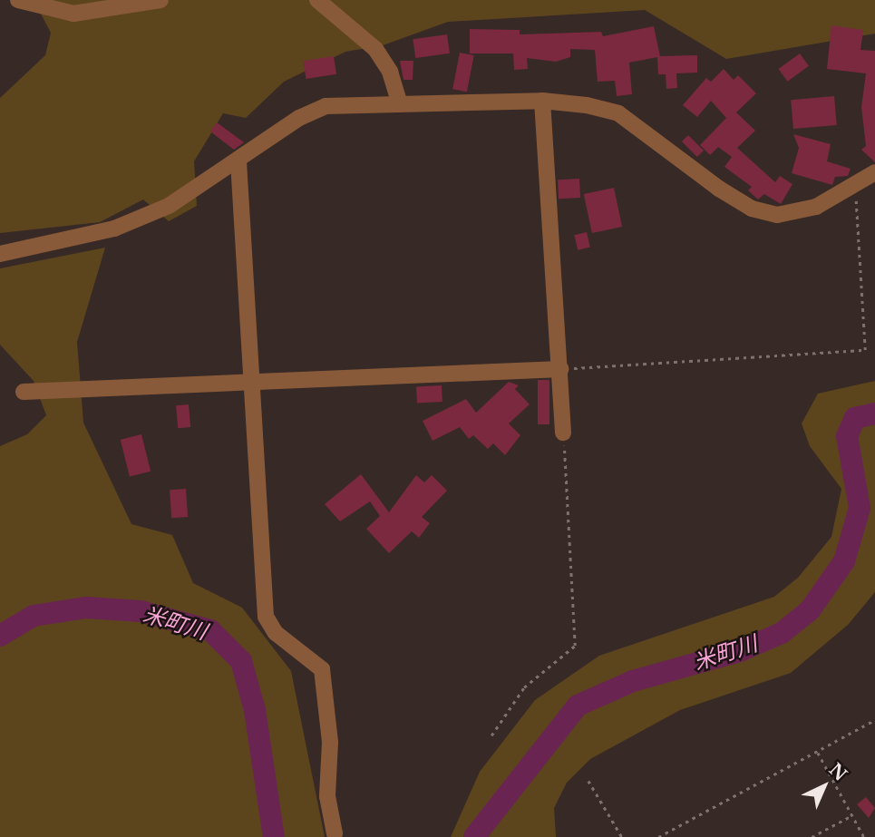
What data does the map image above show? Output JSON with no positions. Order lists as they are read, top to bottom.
{
  "water": ["米町川"],
  "north": "top right"
}
